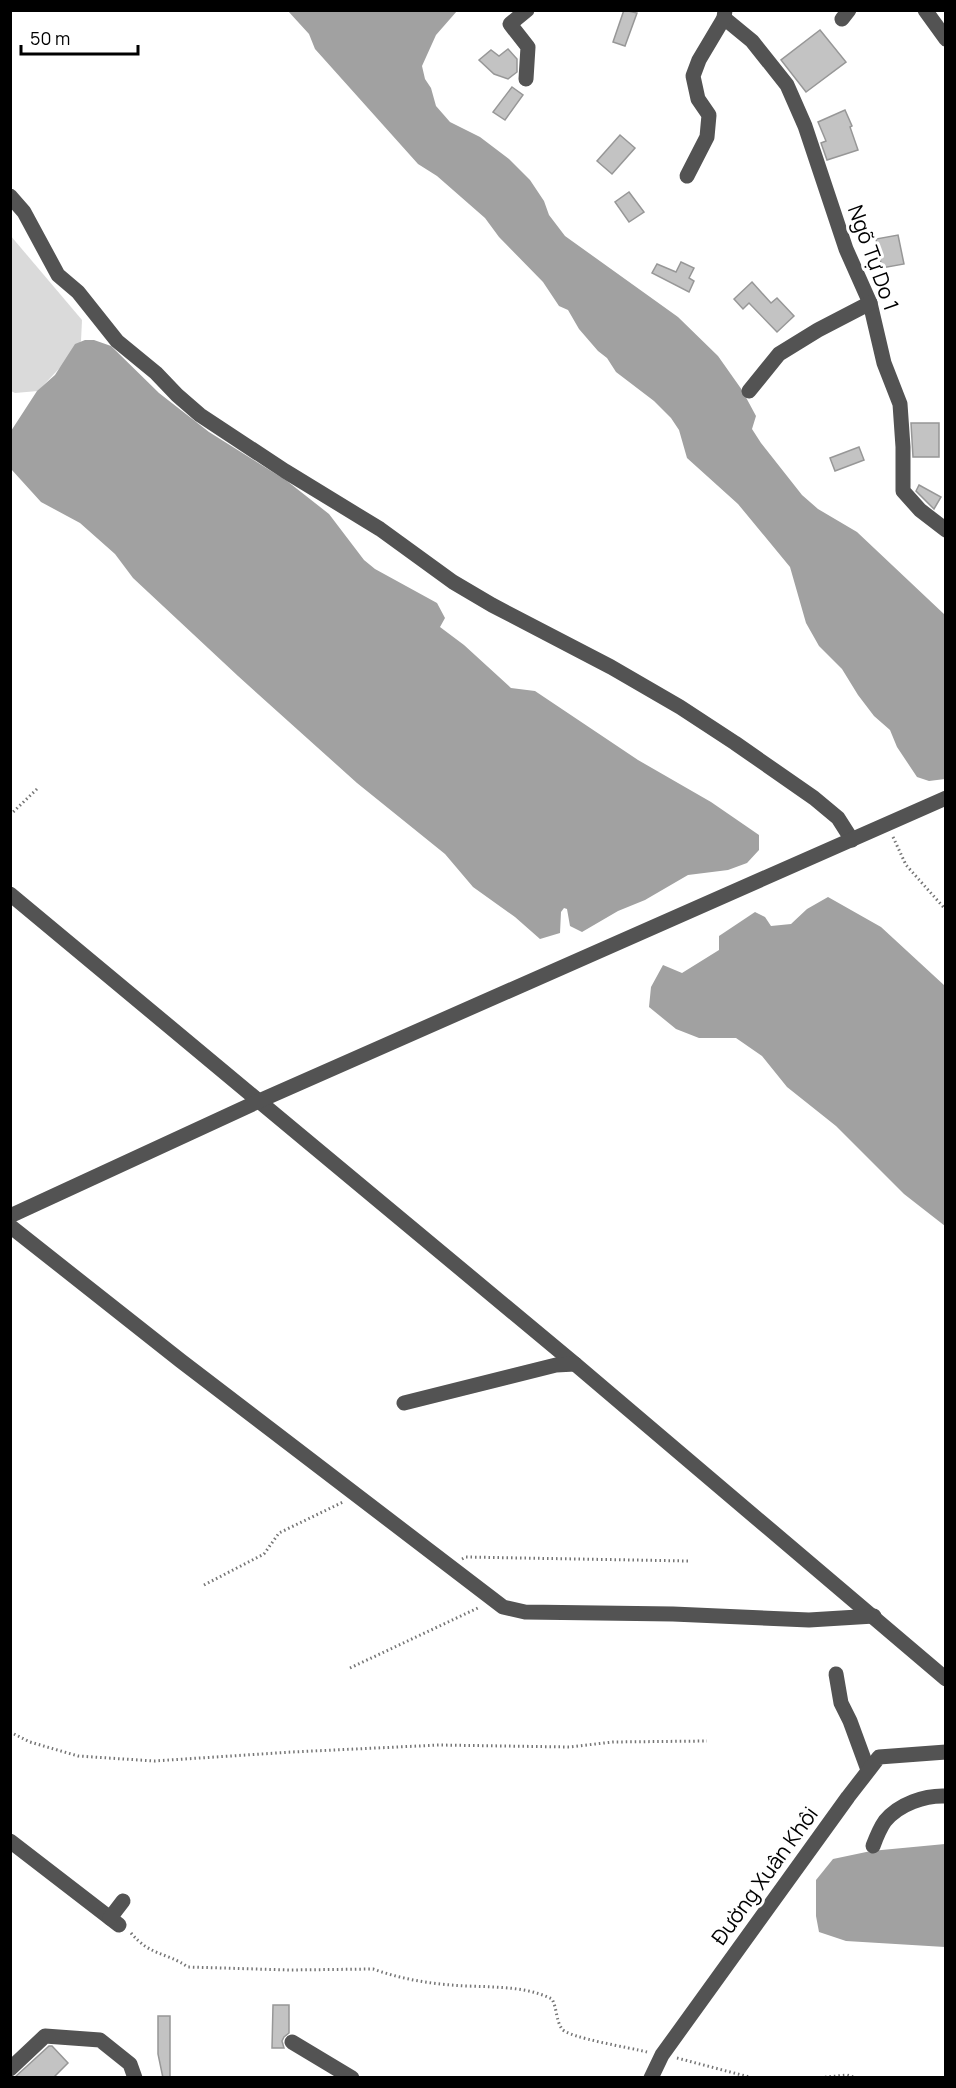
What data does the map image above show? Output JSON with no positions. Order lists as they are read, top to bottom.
{
  "streets": {
    "street": ["Ngõ Tự Do 1", "Đường Xuân Khôi"]
  },
  "scale_bar": "50 m"
}
